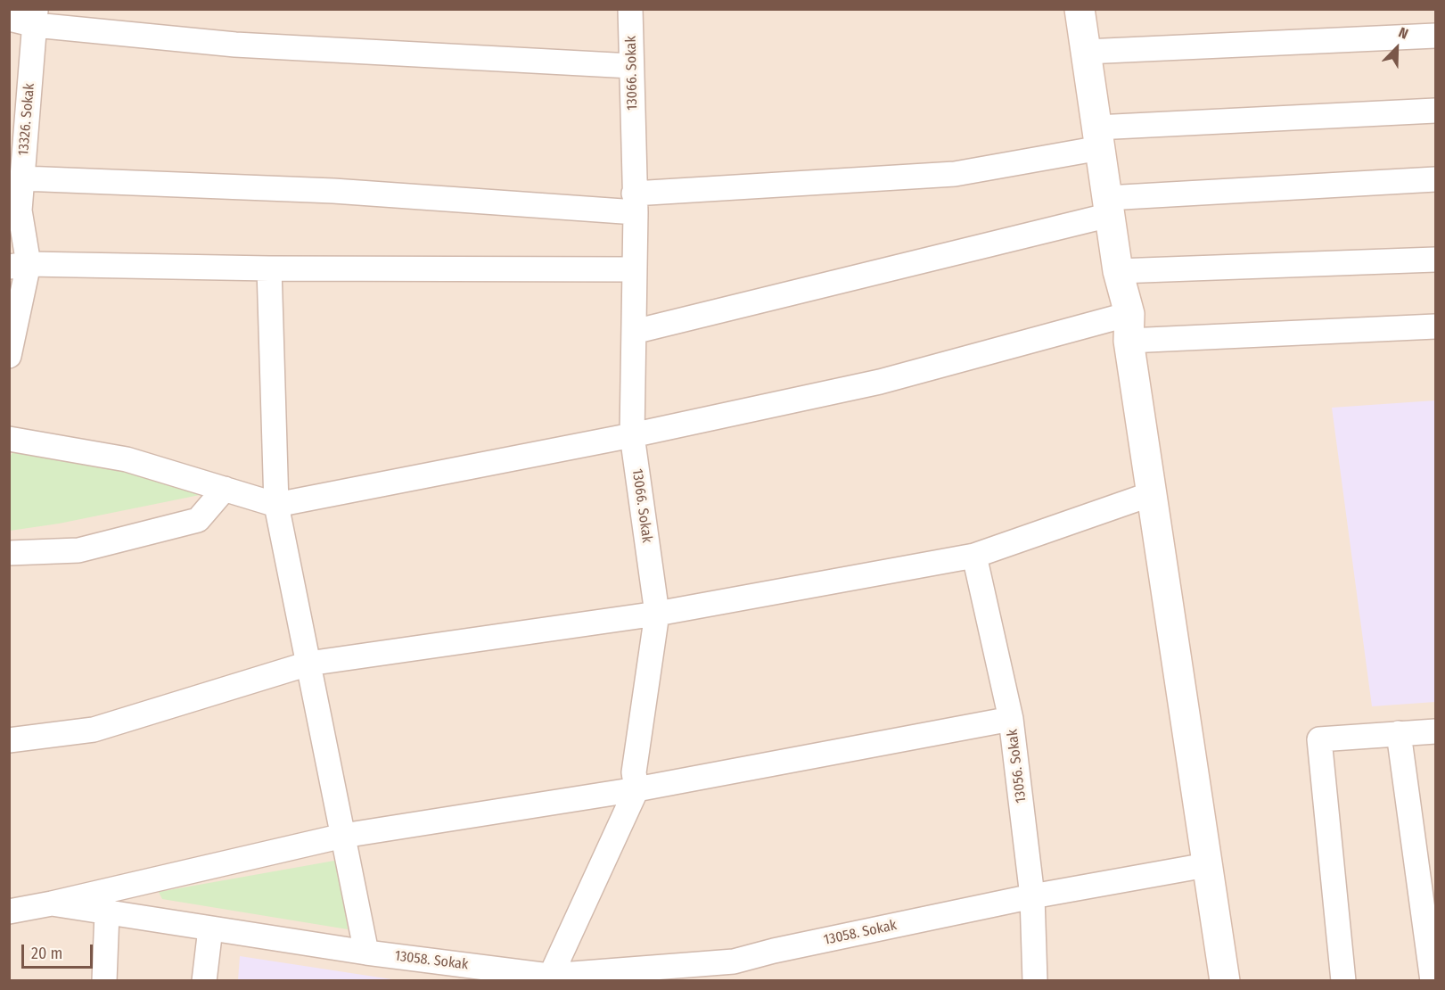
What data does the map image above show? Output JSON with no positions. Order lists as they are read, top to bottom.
{
  "streets": {
    "street": [
      "13066. Sokak",
      "13326. Sokak",
      "13056. Sokak",
      "13058. Sokak"
    ]
  },
  "crossings": [
    ["13066. Sokak", "13058. Sokak"],
    ["13056. Sokak", "13058. Sokak"]
  ],
  "scale_bar": "20 m",
  "north": "top right"
}
